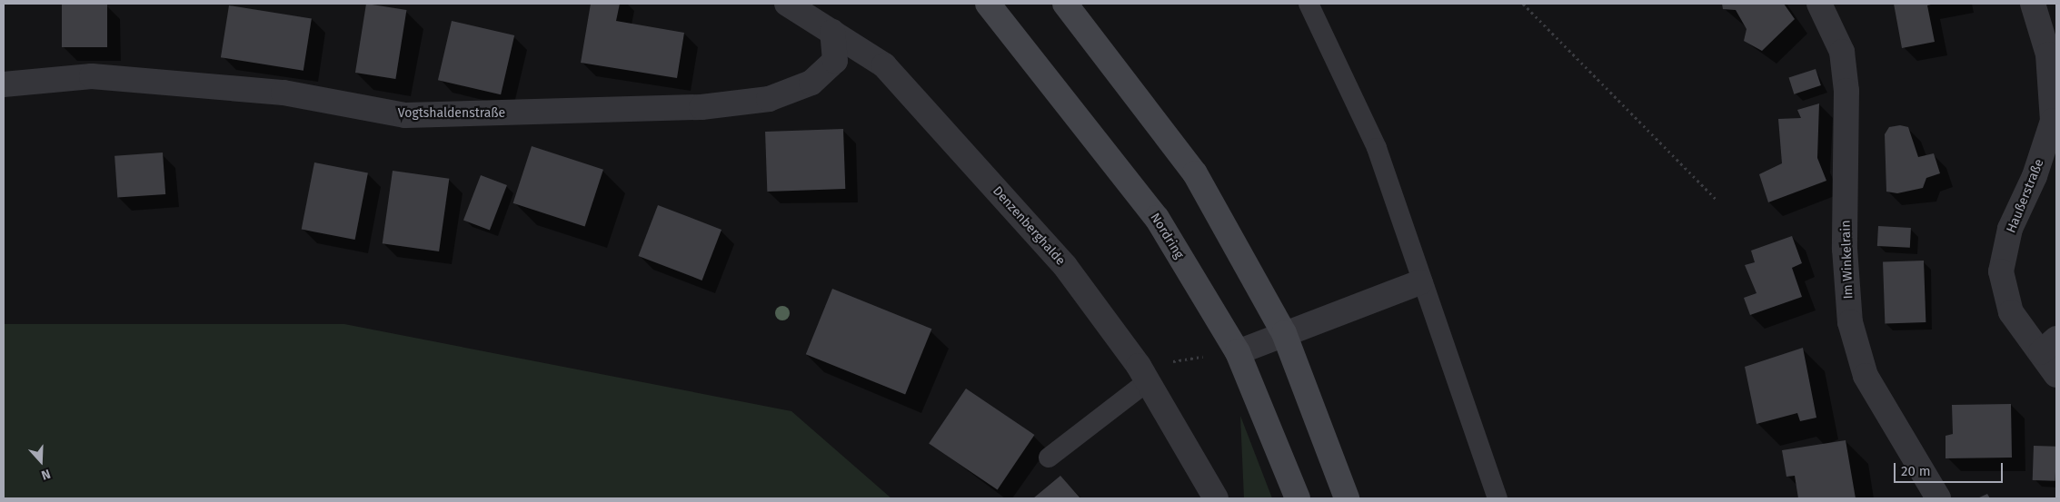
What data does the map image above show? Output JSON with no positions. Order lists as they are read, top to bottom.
{
  "streets": {
    "street": [
      "Vogtshaldenstraße",
      "Haußerstraße",
      "Denzenberghalde",
      "Nordring",
      "Im Winkelrain"
    ]
  },
  "crossings": [
    ["Vogtshaldenstraße", "Denzenberghalde"]
  ],
  "scale_bar": "20 m",
  "north": "bottom"
}
